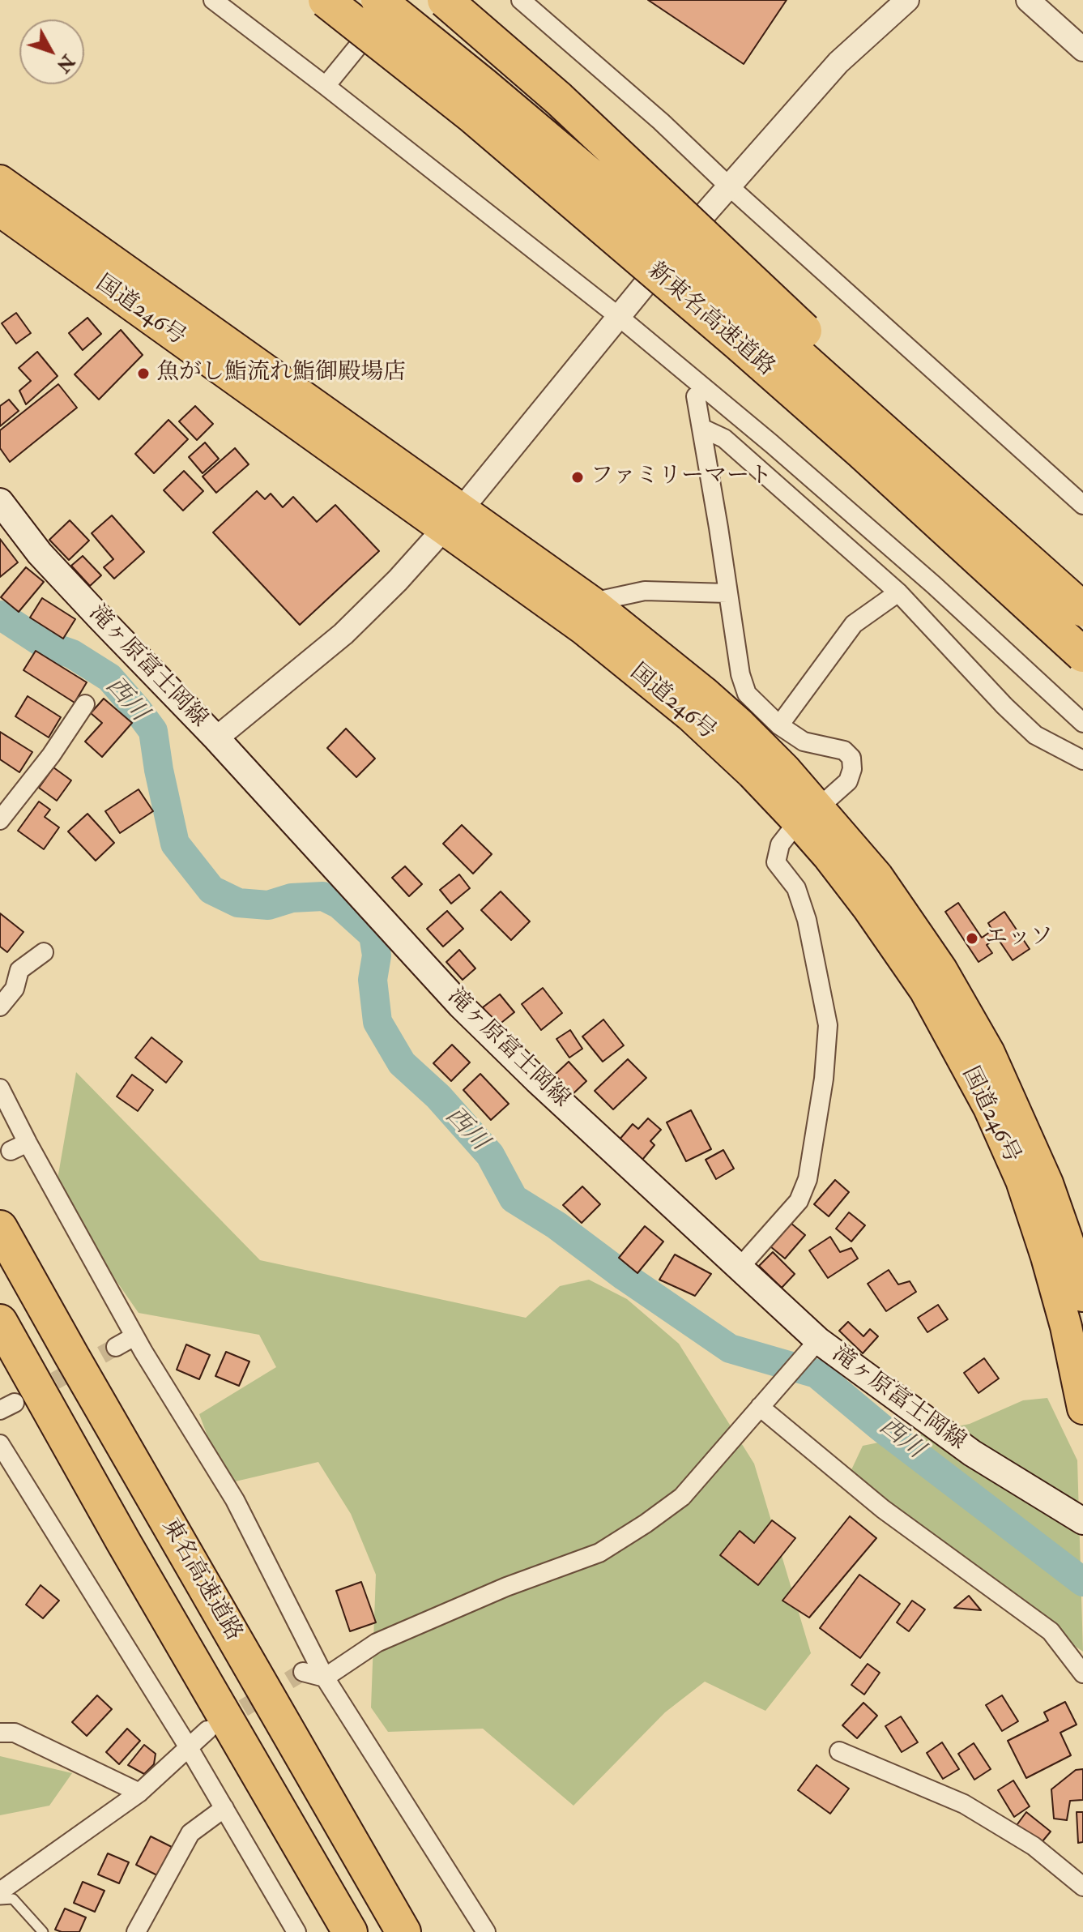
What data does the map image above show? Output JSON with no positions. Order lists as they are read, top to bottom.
{
  "streets": {
    "highway": ["国道246号", "新東名高速道路", "東名高速道路"],
    "main road": ["滝ヶ原富士岡線"]
  },
  "water": ["西川"],
  "places": ["魚がし鮨流れ鮨御殿場店", "ファミリーマート", "エッソ"],
  "north": "bottom right"
}
